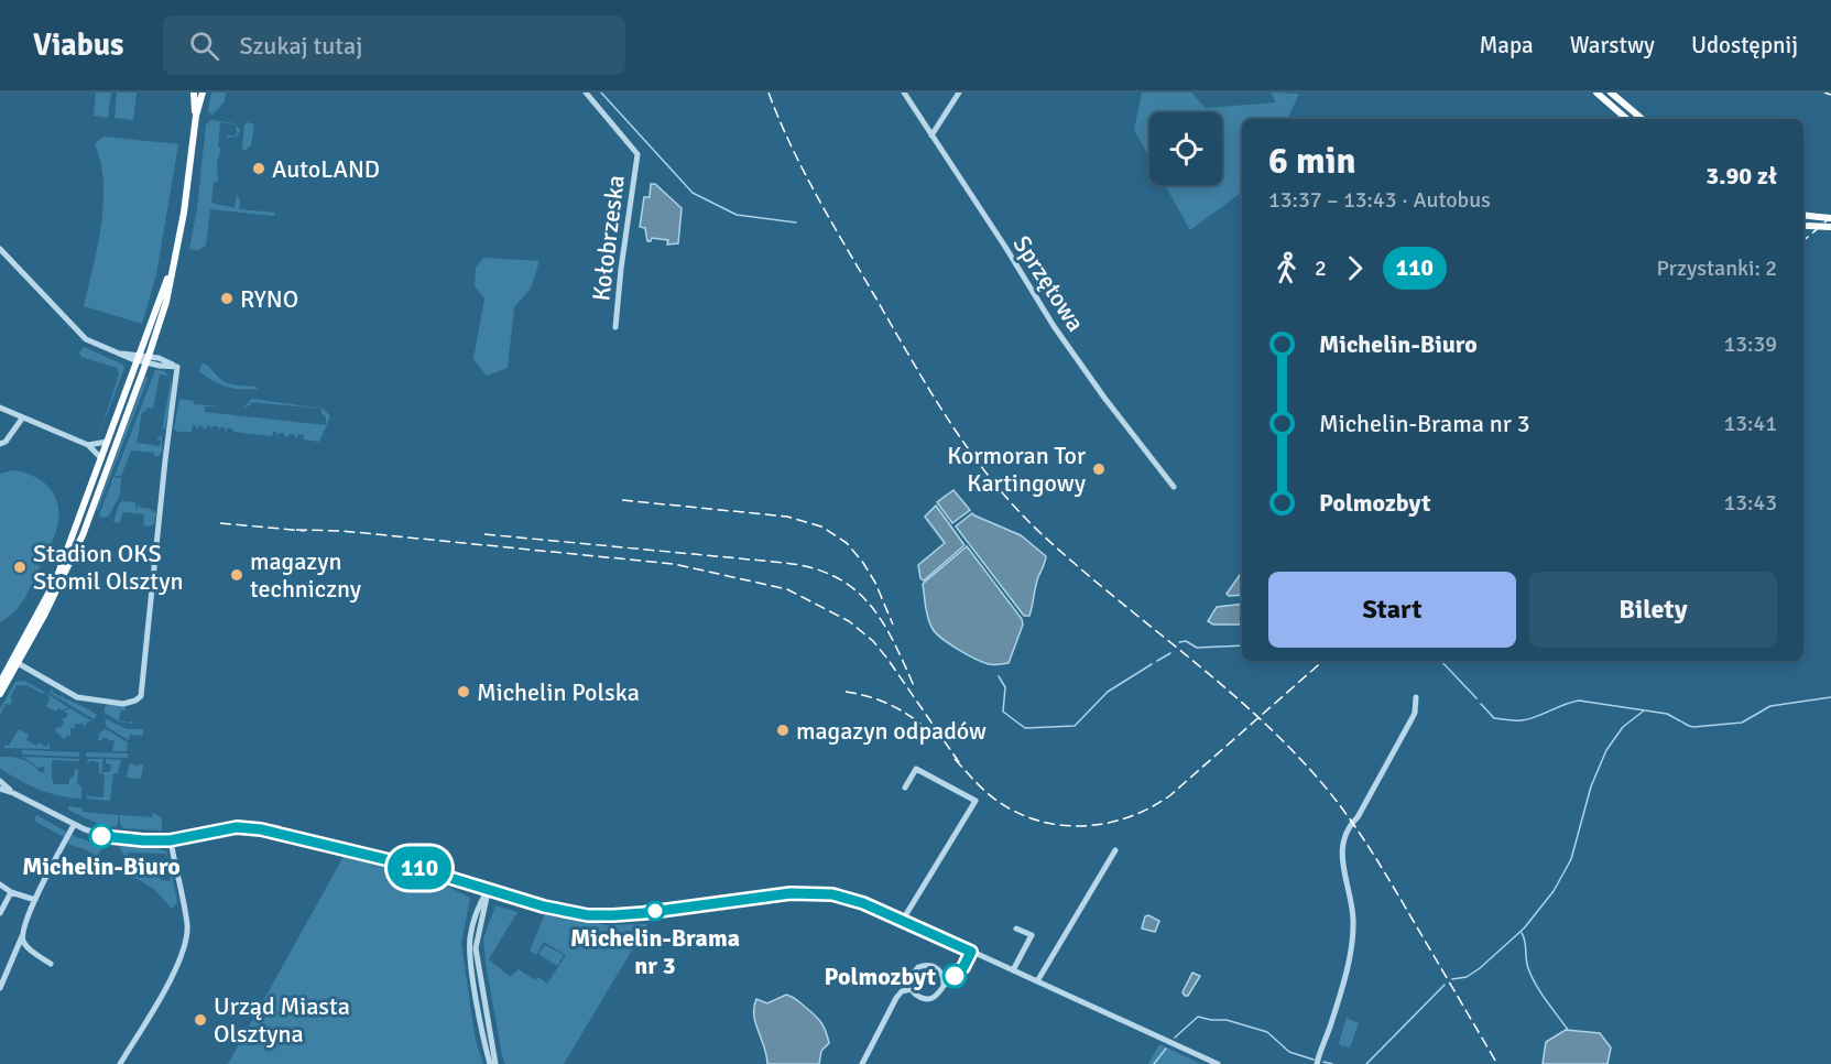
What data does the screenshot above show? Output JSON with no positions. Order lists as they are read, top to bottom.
{
  "streets": {
    "street": ["Kołobrzeska", "Sprzętowa"]
  },
  "places": [
    "AutoLAND",
    "RYNO",
    "Kormoran Tor Kartingowy",
    "Stadion OKS Stomil Olsztyn",
    "magazyn techniczny",
    "Michelin Polska",
    "magazyn odpadów",
    "Michelin-Biuro",
    "Michelin-Brama nr 3",
    "Polmozbyt",
    "Urząd Miasta Olsztyna"
  ],
  "lines": ["bus line 110"],
  "page": {
    "header": "Viabus",
    "search": "Szukaj tutaj",
    "nav": ["Mapa", "Warstwy", "Udostępnij"],
    "on_map": "110",
    "heading": ["6 min", "13:37 – 13:43 · Autobus", "3.90 zł"],
    "legs": ["2", "110", "Przystanki: 2"],
    "list": [
      {
        "name": "Michelin-Biuro",
        "value": "13:39"
      },
      {
        "name": "Michelin-Brama nr 3",
        "value": "13:41"
      },
      {
        "name": "Polmozbyt",
        "value": "13:43"
      }
    ],
    "buttons": ["Start", "Bilety"]
  }
}
